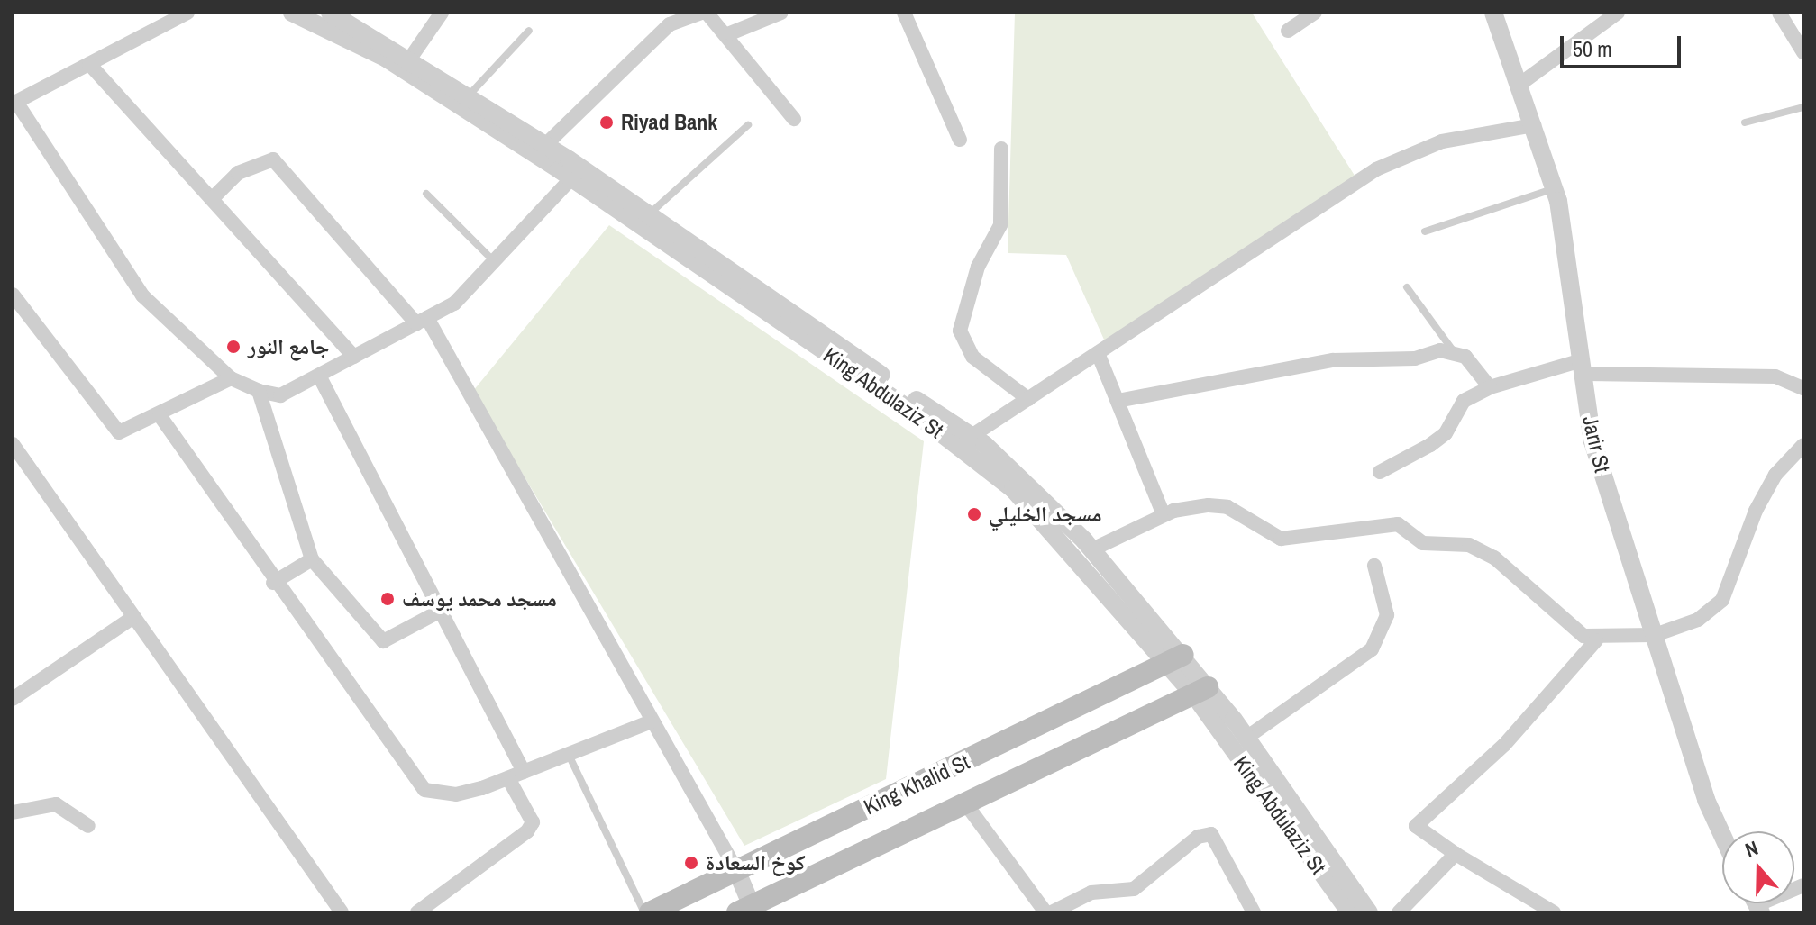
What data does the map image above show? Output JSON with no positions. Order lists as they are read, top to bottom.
{
  "streets": {
    "main road": ["King Khalid St"],
    "street": ["King Abdulaziz St", "Jarir St"]
  },
  "crossings": [
    ["King Abdulaziz St", "King Khalid St"]
  ],
  "places": [
    "Riyad Bank",
    "جامع النور",
    "مسجد الخليلي",
    "مسجد محمد يوسف",
    "كوخ السعادة"
  ],
  "scale_bar": "50 m",
  "north": "top"
}
